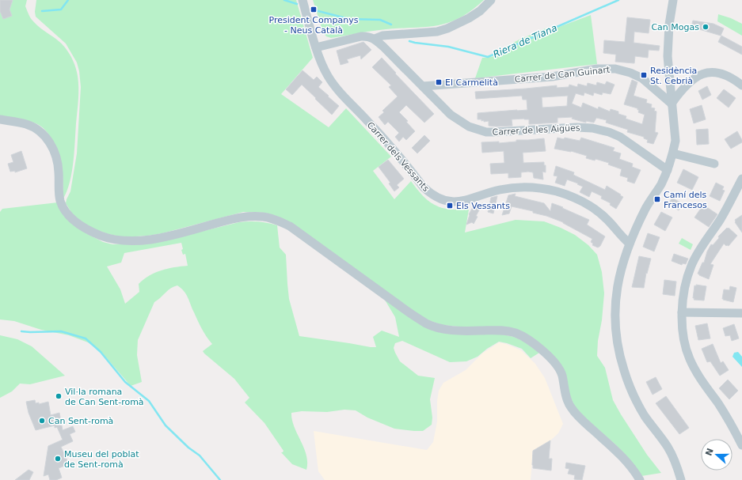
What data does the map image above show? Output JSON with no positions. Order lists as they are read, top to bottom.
{
  "streets": {
    "street": ["Carrer de Can Guinart", "Carrer de les Aigües", "Carrer dels Vessants"]
  },
  "crossings": [
    ["Carrer de Can Guinart", "Carrer de les Aigües"]
  ],
  "water": ["Riera de Tiana"],
  "places": {
    "transit": [
      "President Companys - Neus Català",
      "Residència St. Cebrià",
      "El Carmelità",
      "Camí dels Francesos",
      "Els Vessants"
    ],
    "other": [
      "Can Mogas",
      "Vil·la romana de Can Sent-romà",
      "Can Sent-romà",
      "Museu del poblat de Sent-romà"
    ]
  },
  "north": "left"
}
